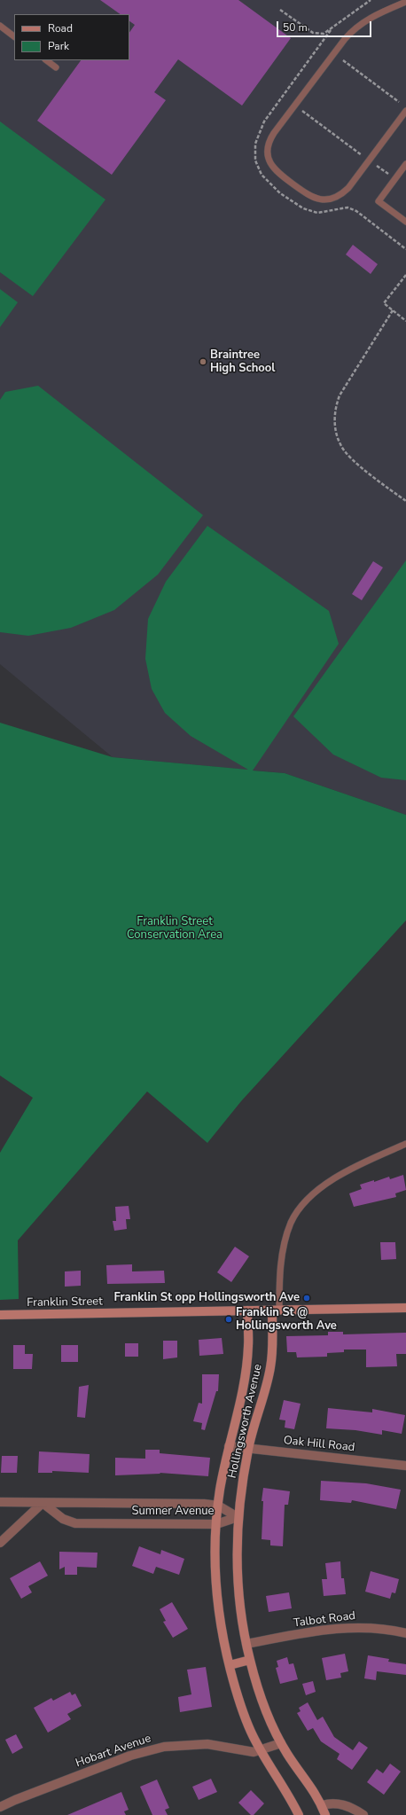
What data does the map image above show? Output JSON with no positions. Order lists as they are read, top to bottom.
{
  "streets": {
    "street": [
      "Franklin Street",
      "Hollingsworth Avenue",
      "Oak Hill Road",
      "Sumner Avenue",
      "Talbot Road",
      "Hobart Avenue"
    ]
  },
  "crossings": [
    ["Franklin Street", "Hollingsworth Avenue"],
    ["Hollingsworth Avenue", "Oak Hill Road"],
    ["Hollingsworth Avenue", "Sumner Avenue"],
    ["Hollingsworth Avenue", "Talbot Road"],
    ["Hollingsworth Avenue", "Hobart Avenue"]
  ],
  "parks": ["Franklin Street Conservation Area"],
  "places": ["Braintree High School", "Franklin St opp Hollingsworth Ave", "Franklin St @ Hollingsworth Ave"],
  "legend": ["Road", "Park"],
  "scale_bar": "50 m"
}
